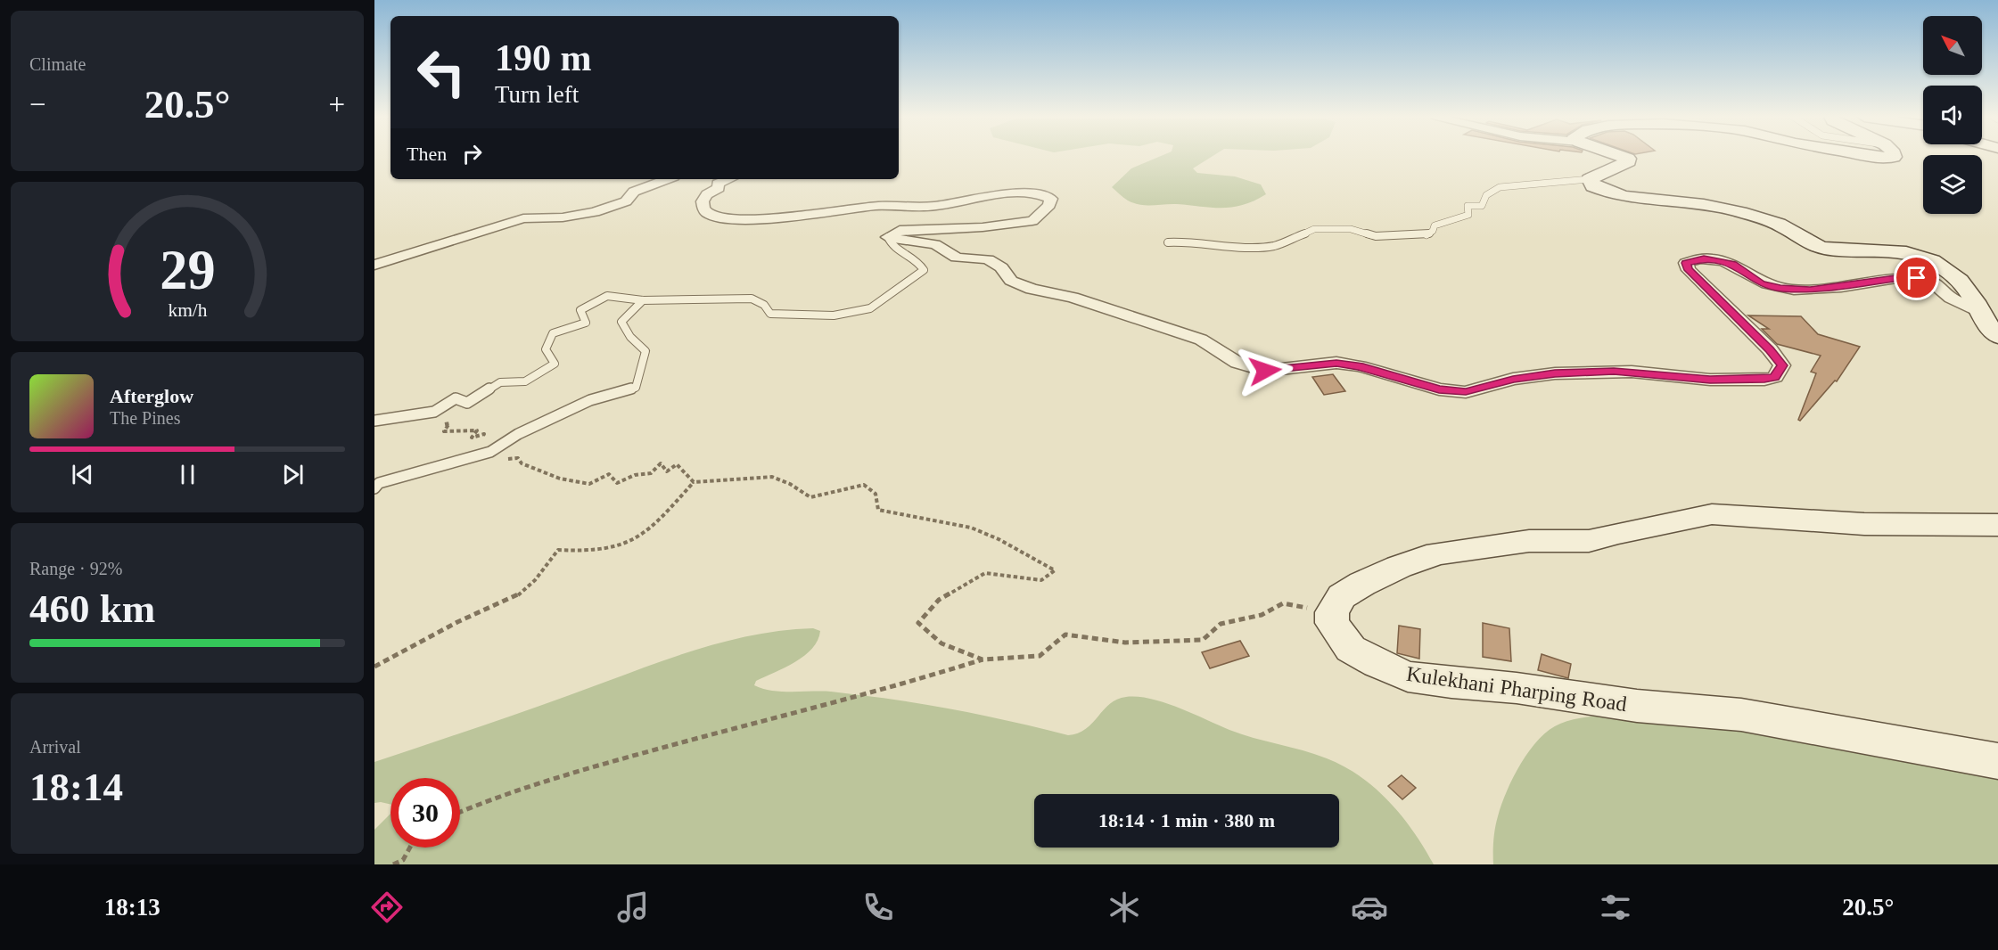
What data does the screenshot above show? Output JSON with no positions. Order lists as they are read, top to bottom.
{
  "streets": {
    "main road": ["Kulekhani Pharping Road"]
  },
  "north": "top left",
  "page": {
    "tile": [
      "Climate",
      ["Range · 92%", "460 km"],
      ["Arrival", "18:14"]
    ],
    "turn": ["190 m", "Turn left"],
    "heat": ["−", "20.5°", "+"],
    "then": "Then",
    "song": ["Afterglow", "The Pines"],
    "limit": "30",
    "trip": "18:14 · 1 min · 380 m",
    "tabs": ["18:13", "20.5°"],
    "gauge": ["29", "km/h"]
  }
}
